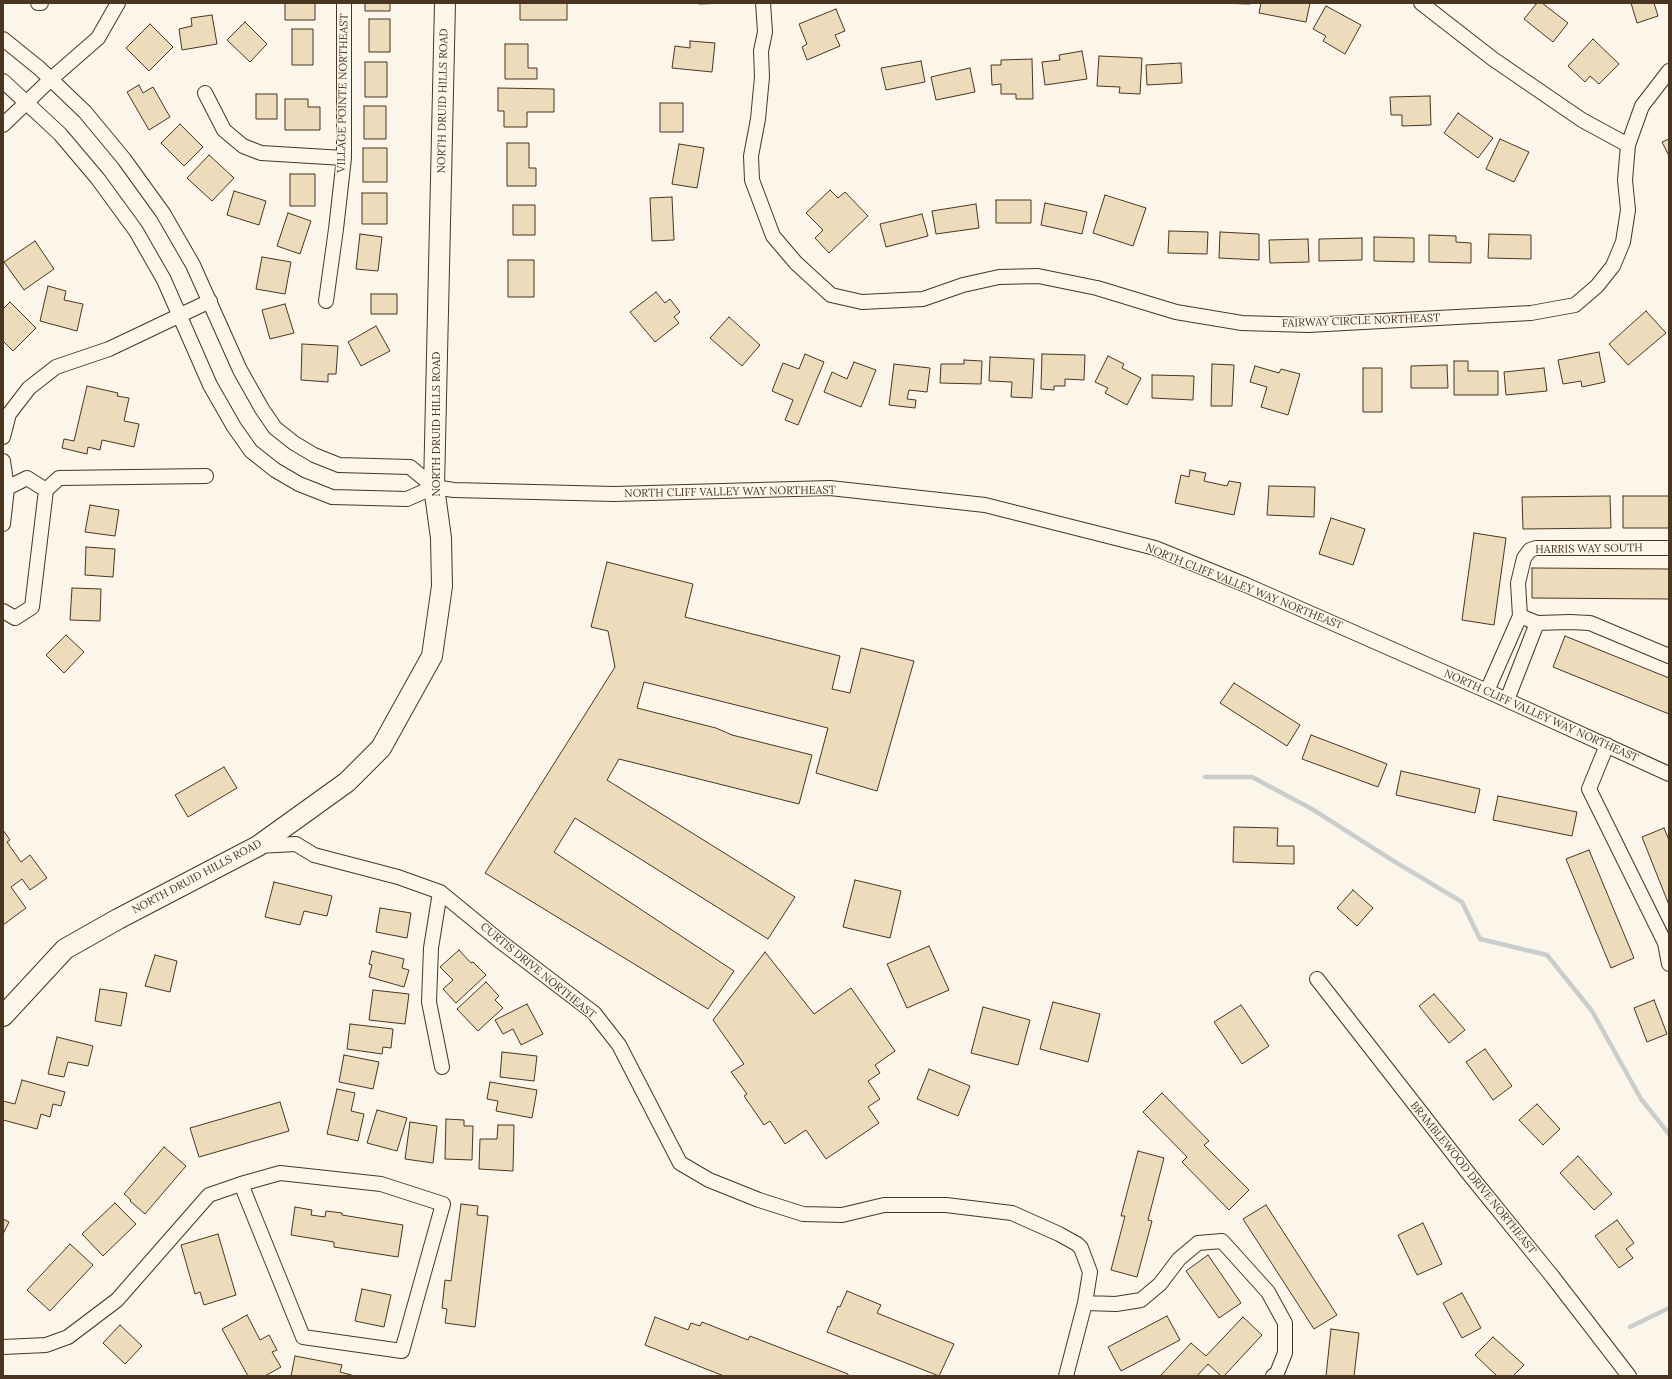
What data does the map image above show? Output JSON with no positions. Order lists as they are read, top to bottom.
{
  "streets": {
    "main road": ["NORTH DRUID HILLS ROAD"],
    "street": [
      "VILLAGE POINTE NORTHEAST",
      "FAIRWAY CIRCLE NORTHEAST",
      "NORTH CLIFF VALLEY WAY NORTHEAST",
      "HARRIS WAY SOUTH",
      "CURTIS DRIVE NORTHEAST",
      "BRAMBLEWOOD DRIVE NORTHEAST"
    ]
  },
  "crossings": [
    ["NORTH DRUID HILLS ROAD", "NORTH CLIFF VALLEY WAY NORTHEAST"],
    ["NORTH DRUID HILLS ROAD", "CURTIS DRIVE NORTHEAST"],
    ["NORTH CLIFF VALLEY WAY NORTHEAST", "HARRIS WAY SOUTH"]
  ]
}
